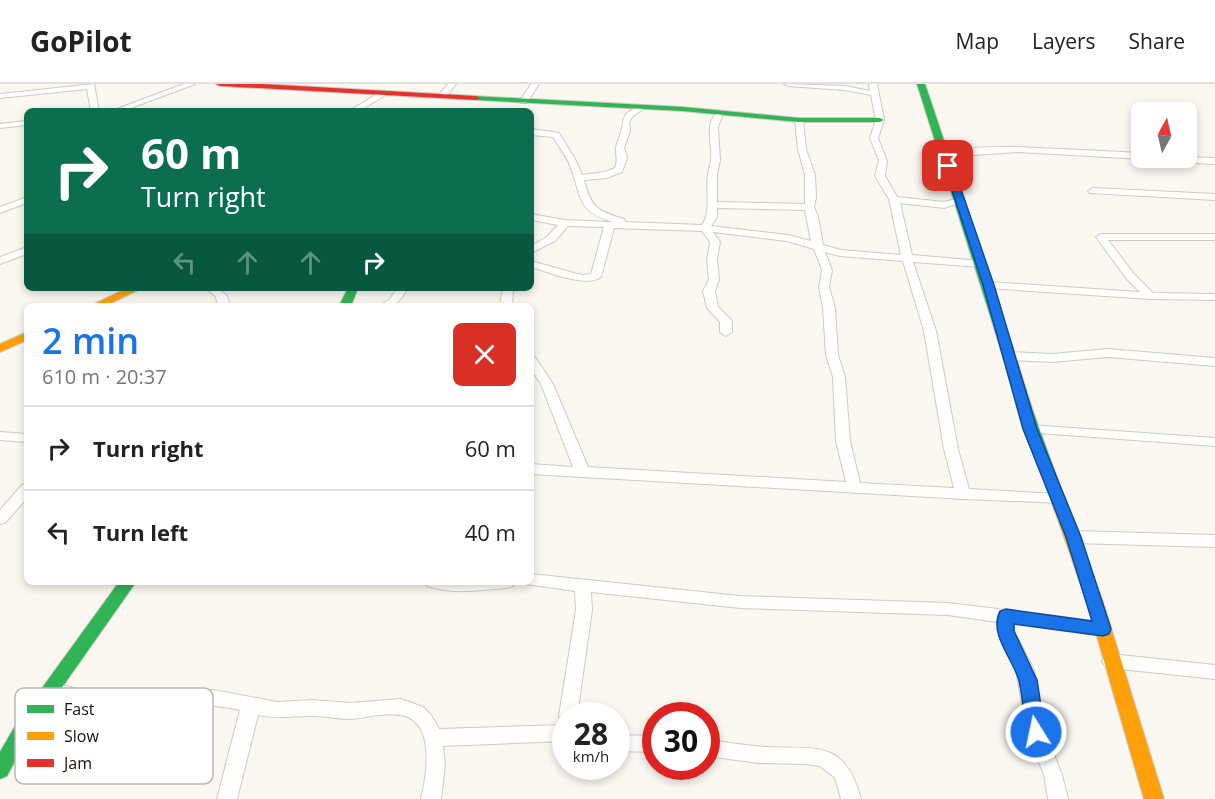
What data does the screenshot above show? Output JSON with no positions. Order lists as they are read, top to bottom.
{
  "legend": ["Fast", "Slow", "Jam"],
  "north": "top",
  "page": {
    "header": "GoPilot",
    "nav": ["Map", "Layers", "Share"],
    "turn": ["60 m", "Turn right"],
    "heading": ["2 min", "610 m · 20:37"],
    "list": [
      {
        "name": "Turn right",
        "value": "60 m"
      },
      {
        "name": "Turn left",
        "value": "40 m"
      }
    ],
    "speed": "28 km/h",
    "limit": "30"
  }
}
